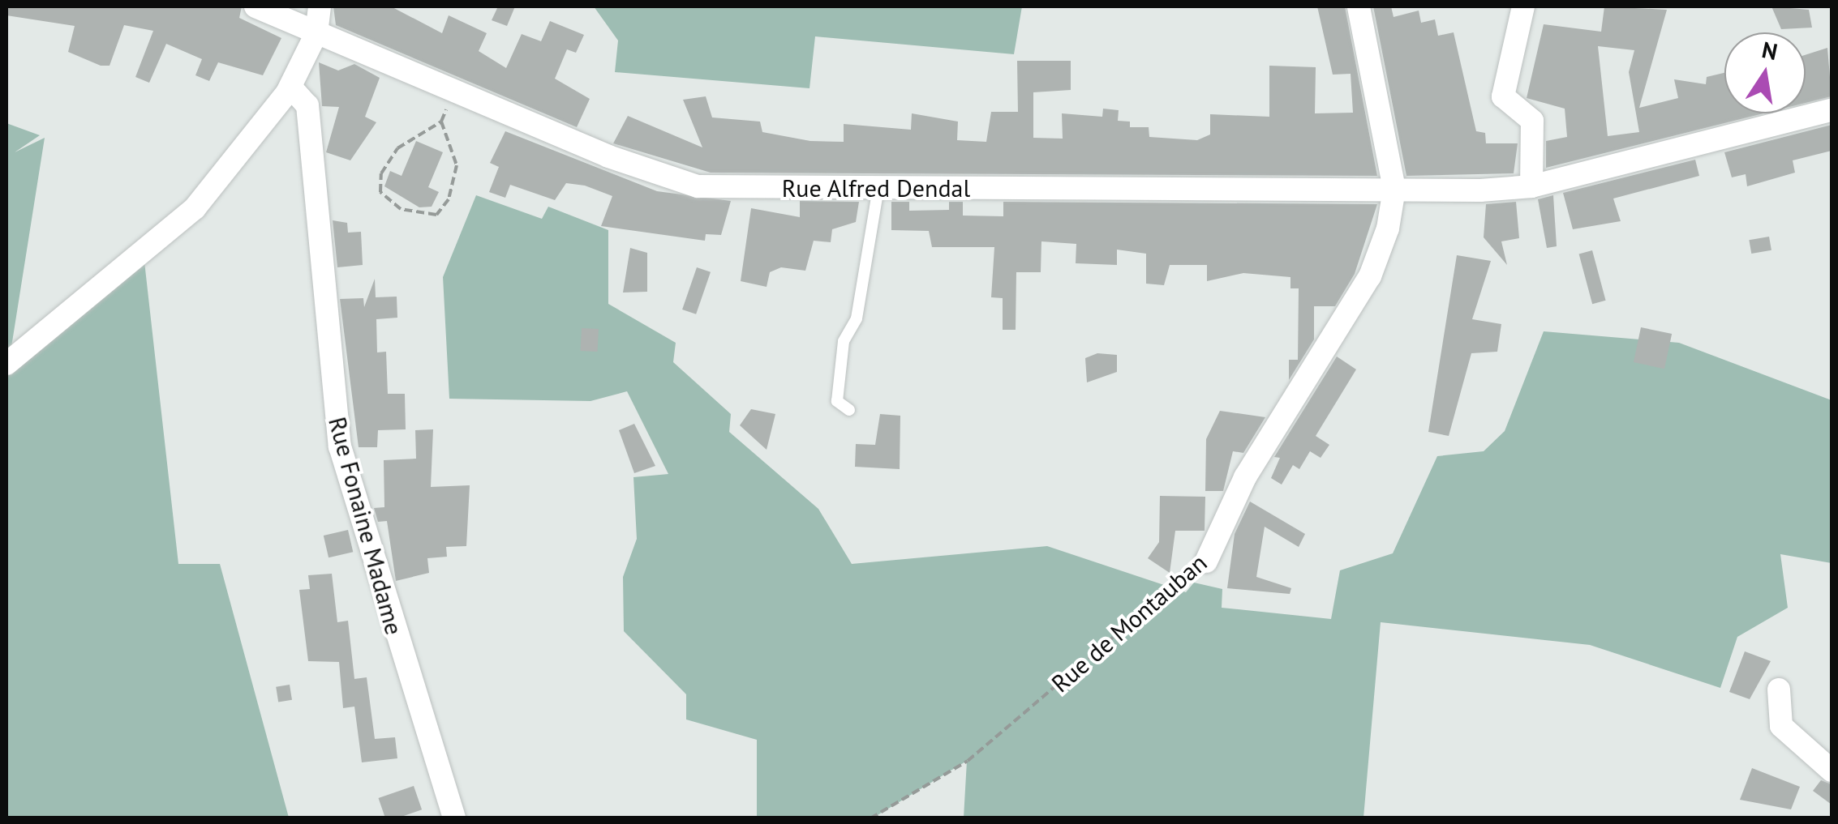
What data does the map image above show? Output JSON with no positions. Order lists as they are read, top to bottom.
{
  "streets": {
    "street": ["Rue Alfred Dendal", "Rue Fonaine Madame", "Rue de Montauban"]
  },
  "crossings": [
    ["Rue Alfred Dendal", "Rue de Montauban"]
  ],
  "north": "top"
}
